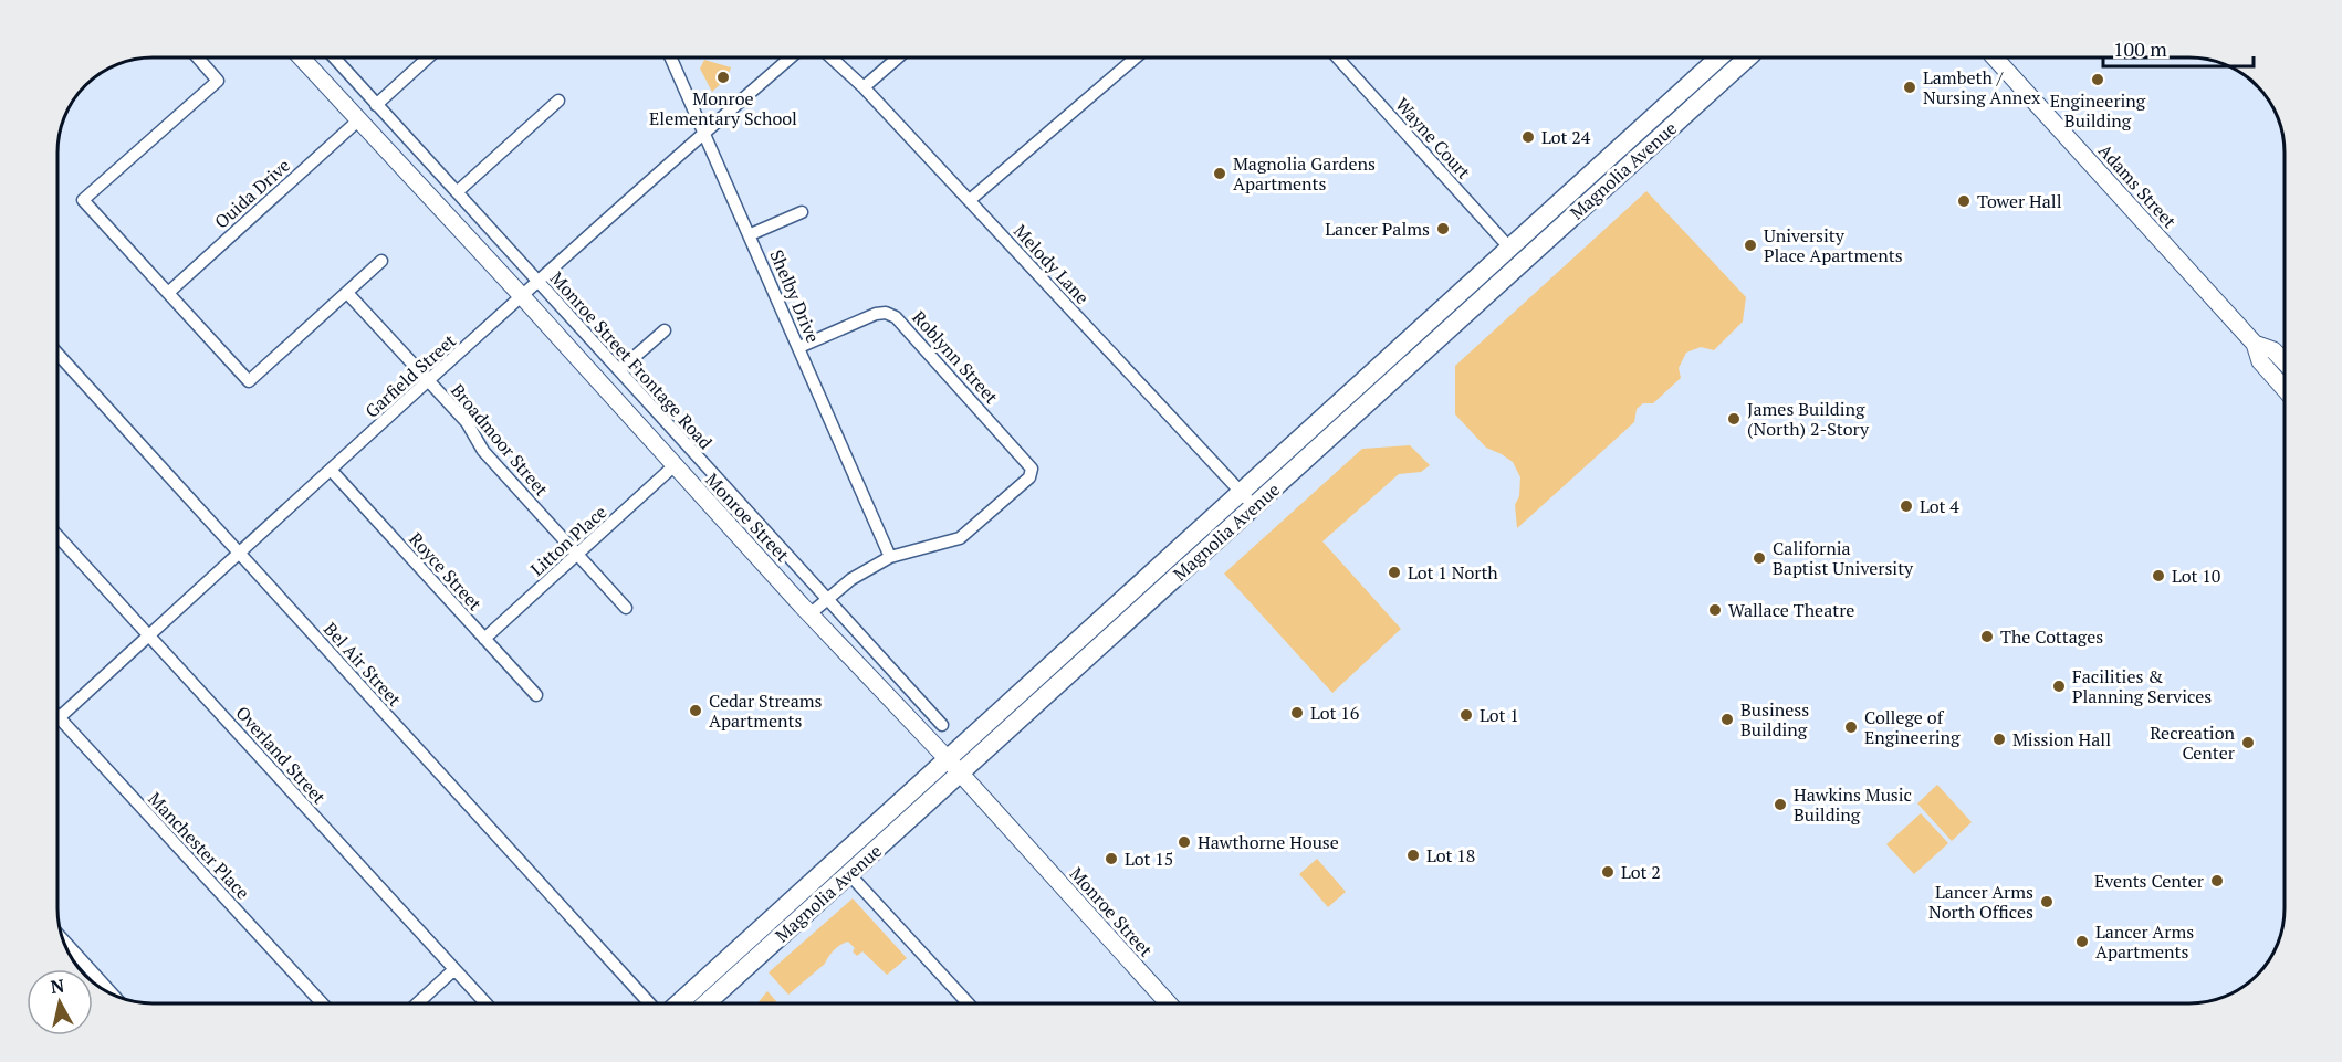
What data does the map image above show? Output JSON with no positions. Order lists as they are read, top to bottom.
{
  "streets": {
    "main road": ["Magnolia Avenue", "Adams Street", "Monroe Street"],
    "street": [
      "Wayne Court",
      "Ouida Drive",
      "Melody Lane",
      "Shelby Drive",
      "Roblynn Street",
      "Monroe Street Frontage Road",
      "Garfield Street",
      "Broadmoor Street",
      "Litton Place",
      "Royce Street",
      "Bel Air Street",
      "Overland Street",
      "Manchester Place"
    ]
  },
  "crossings": [
    ["Wayne Court", "Magnolia Avenue"],
    ["Magnolia Avenue", "Melody Lane"],
    ["Magnolia Avenue", "Monroe Street"],
    ["Ouida Drive", "Monroe Street"],
    ["Shelby Drive", "Roblynn Street"],
    ["Shelby Drive", "Garfield Street"],
    ["Monroe Street Frontage Road", "Garfield Street"],
    ["Garfield Street", "Broadmoor Street"],
    ["Garfield Street", "Monroe Street"],
    ["Garfield Street", "Royce Street"],
    ["Garfield Street", "Bel Air Street"],
    ["Garfield Street", "Overland Street"],
    ["Garfield Street", "Manchester Place"],
    ["Broadmoor Street", "Litton Place"],
    ["Monroe Street", "Litton Place"],
    ["Litton Place", "Royce Street"]
  ],
  "places": [
    "Monroe Elementary School",
    "Engineering Building",
    "Lambeth / Nursing Annex",
    "Lot 24",
    "Magnolia Gardens Apartments",
    "Tower Hall",
    "Lancer Palms",
    "University Place Apartments",
    "James Building (North) 2-Story",
    "Lot 4",
    "California Baptist University",
    "Lot 1 North",
    "Lot 10",
    "Wallace Theatre",
    "The Cottages",
    "Facilities & Planning Services",
    "Cedar Streams Apartments",
    "Lot 16",
    "Lot 1",
    "Business Building",
    "College of Engineering",
    "Mission Hall",
    "Recreation Center",
    "Hawkins Music Building",
    "Hawthorne House",
    "Lot 18",
    "Lot 15",
    "Lot 2",
    "Events Center",
    "Lancer Arms North Offices",
    "Lancer Arms Apartments"
  ],
  "scale_bar": "100 m",
  "north": "top"
}
